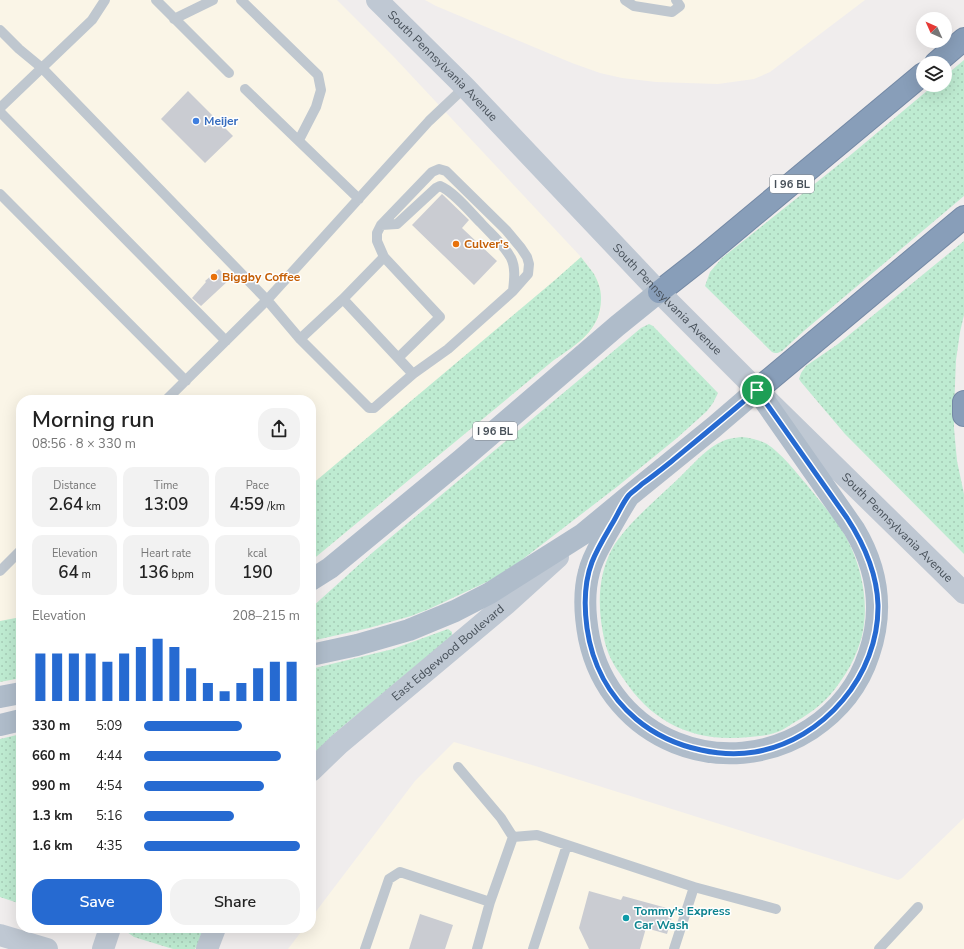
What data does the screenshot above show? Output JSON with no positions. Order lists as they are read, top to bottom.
{
  "streets": {
    "highway": ["I 96 BL"],
    "main road": ["South Pennsylvania Avenue", "East Edgewood Boulevard"]
  },
  "crossings": [
    ["South Pennsylvania Avenue", "I 96 BL"]
  ],
  "places": [
    "Meijer",
    "Culver's",
    "Biggby Coffee",
    "Tommy's Express Car Wash"
  ],
  "north": "top left",
  "page": {
    "heading": ["Morning run", "08:56 · 8 × 330 m"],
    "stats": [
      ["Distance", "2.64 km"],
      ["Time", "13:09"],
      ["Pace", "4:59 /km"],
      ["Elevation", "64 m"],
      ["Heart rate", "136 bpm"],
      ["kcal", "190"]
    ],
    "chart": ["Elevation", "208–215 m"],
    "list": [
      {
        "name": "330 m",
        "note": "5:09"
      },
      {
        "name": "660 m",
        "note": "4:44"
      },
      {
        "name": "990 m",
        "note": "4:54"
      },
      {
        "name": "1.3 km",
        "note": "5:16"
      },
      {
        "name": "1.6 km",
        "note": "4:35"
      }
    ],
    "buttons": ["Save", "Share"]
  }
}
